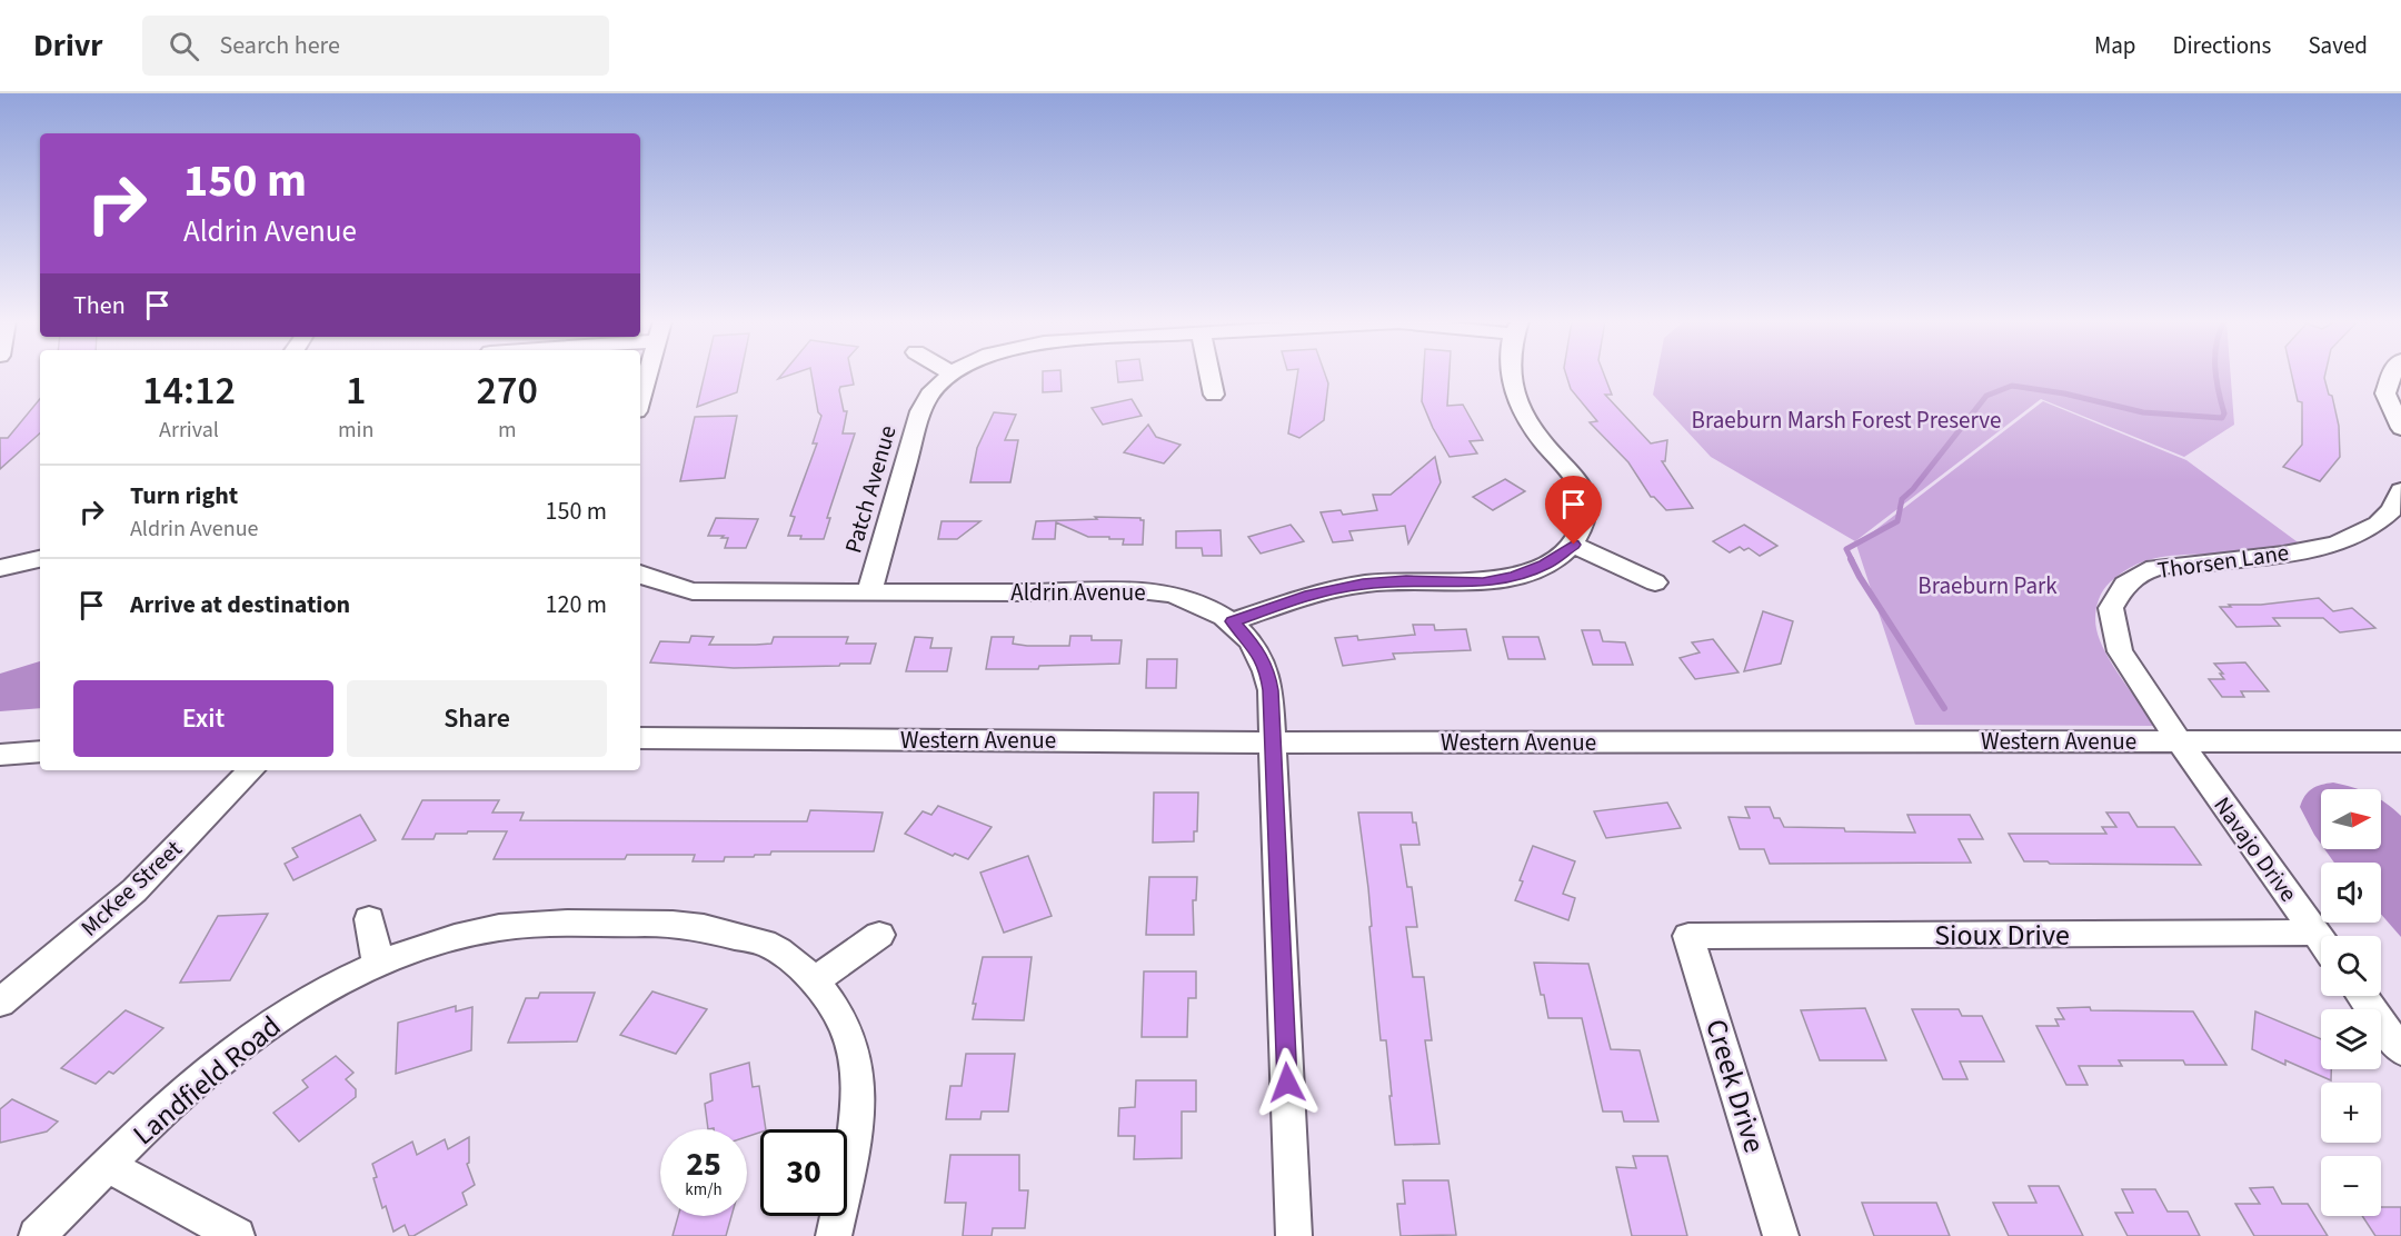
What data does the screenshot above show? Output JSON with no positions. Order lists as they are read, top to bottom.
{
  "streets": {
    "street": [
      "Patch Avenue",
      "Thorsen Lane",
      "Aldrin Avenue",
      "Western Avenue",
      "Navajo Drive",
      "McKee Street",
      "Sioux Drive",
      "Landfield Road",
      "Creek Drive"
    ]
  },
  "crossings": [
    ["Patch Avenue", "Aldrin Avenue"],
    ["Thorsen Lane", "Western Avenue"],
    ["Thorsen Lane", "Navajo Drive"],
    ["Western Avenue", "Navajo Drive"],
    ["Sioux Drive", "Creek Drive"]
  ],
  "parks": ["Braeburn Marsh Forest Preserve", "Braeburn Park"],
  "north": "right",
  "page": {
    "header": "Drivr",
    "search": "Search here",
    "nav": ["Map", "Directions", "Saved"],
    "turn": ["150 m", "Aldrin Avenue"],
    "then": "Then",
    "eta": [
      "14:12",
      "Arrival",
      "1",
      "min",
      "270",
      "m"
    ],
    "list": [
      {
        "name": "Turn right",
        "note": "Aldrin Avenue",
        "value": "150 m"
      },
      {
        "name": "Arrive at destination",
        "value": "120 m"
      }
    ],
    "buttons": ["Exit", "Share"],
    "map_buttons": ["+", "−"],
    "speed": "25 km/h",
    "limit": "30"
  }
}
